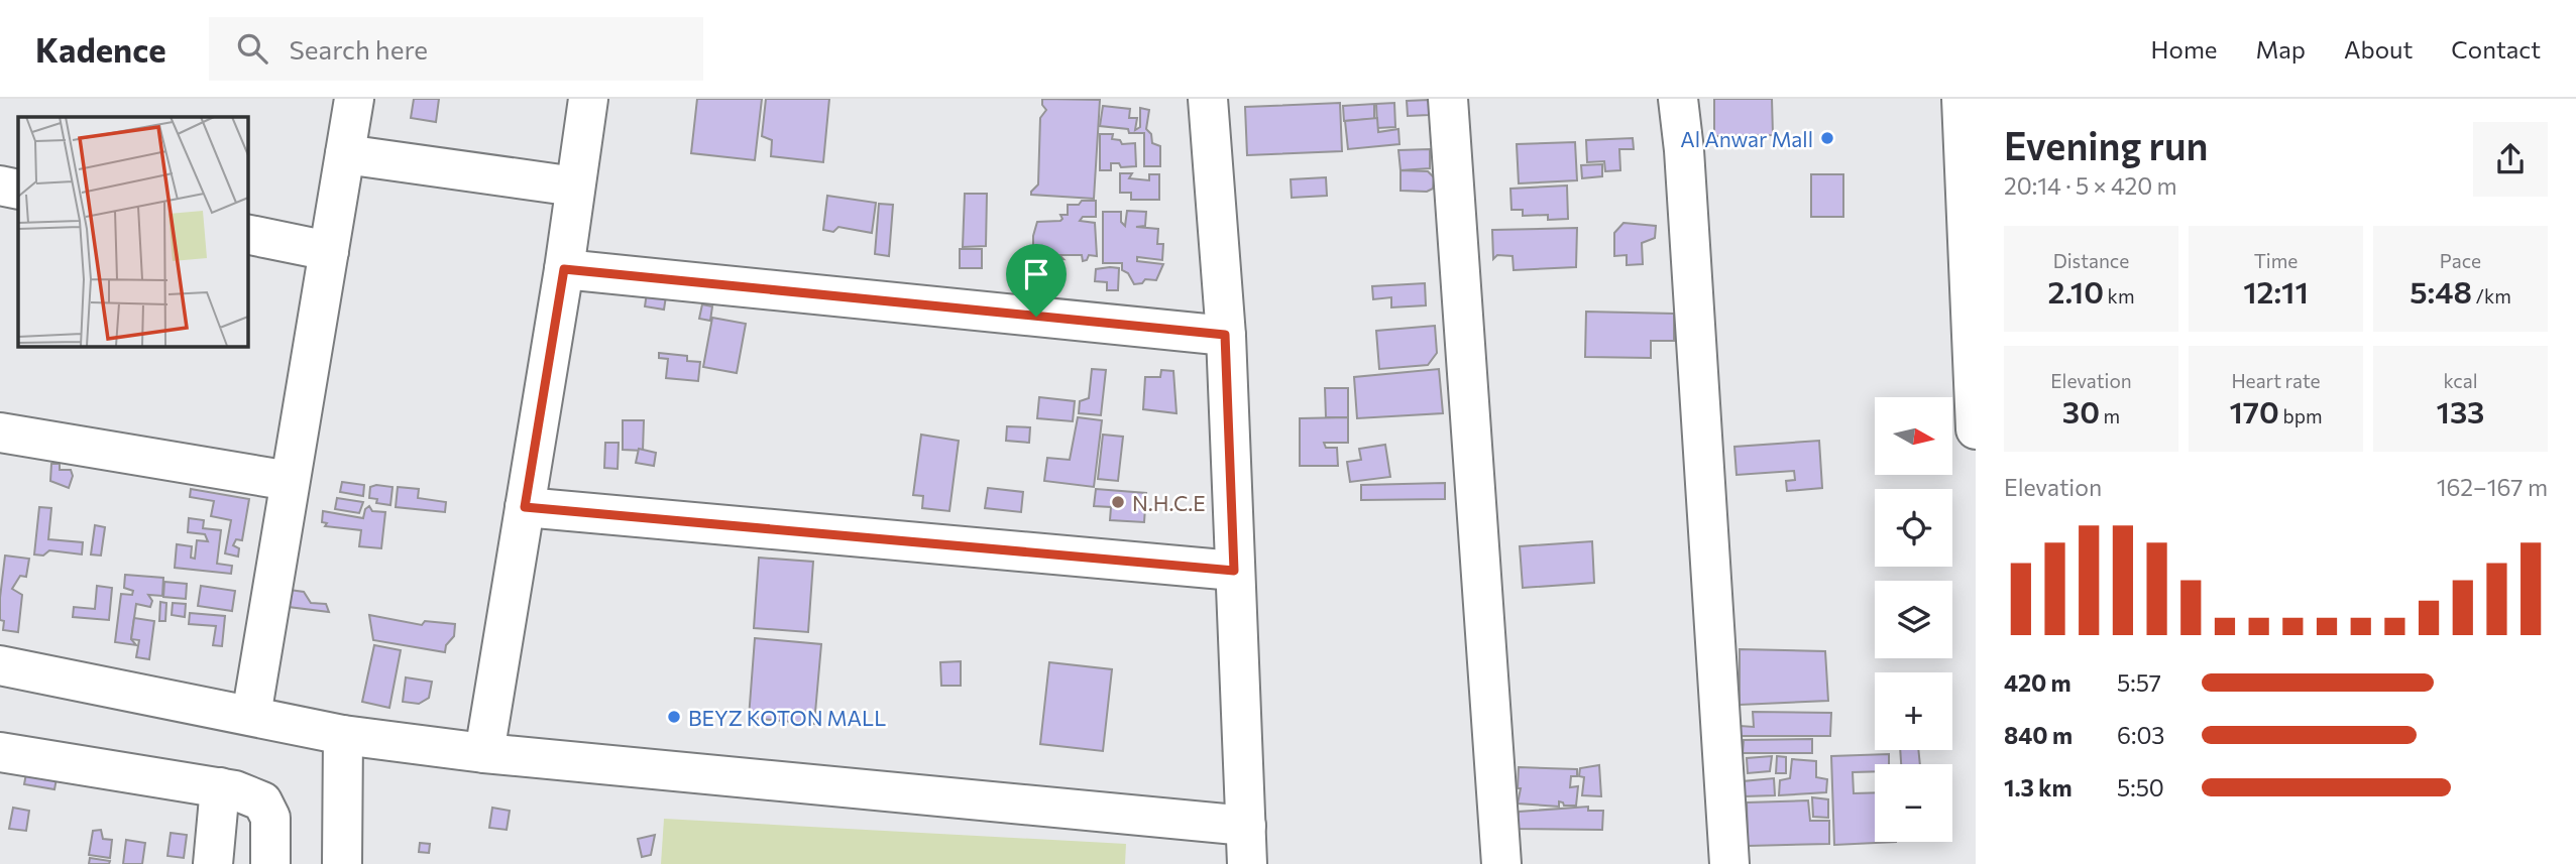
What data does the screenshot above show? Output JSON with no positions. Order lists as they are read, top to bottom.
{
  "places": ["Al Anwar Mall", "N.H.C.E", "BEYZ KOTON MALL"],
  "north": "right",
  "page": {
    "header": "Kadence",
    "search": "Search here",
    "nav": [
      "Home",
      "Map",
      "About",
      "Contact"
    ],
    "heading": ["Evening run", "20:14 · 5 × 420 m"],
    "stats": [
      ["Distance", "2.10 km"],
      ["Time", "12:11"],
      ["Pace", "5:48 /km"],
      ["Elevation", "30 m"],
      ["Heart rate", "170 bpm"],
      ["kcal", "133"]
    ],
    "map_buttons": ["+", "−"],
    "chart": ["Elevation", "162–167 m"],
    "list": [
      {
        "name": "420 m",
        "note": "5:57"
      },
      {
        "name": "840 m",
        "note": "6:03"
      },
      {
        "name": "1.3 km",
        "note": "5:50"
      }
    ]
  }
}
